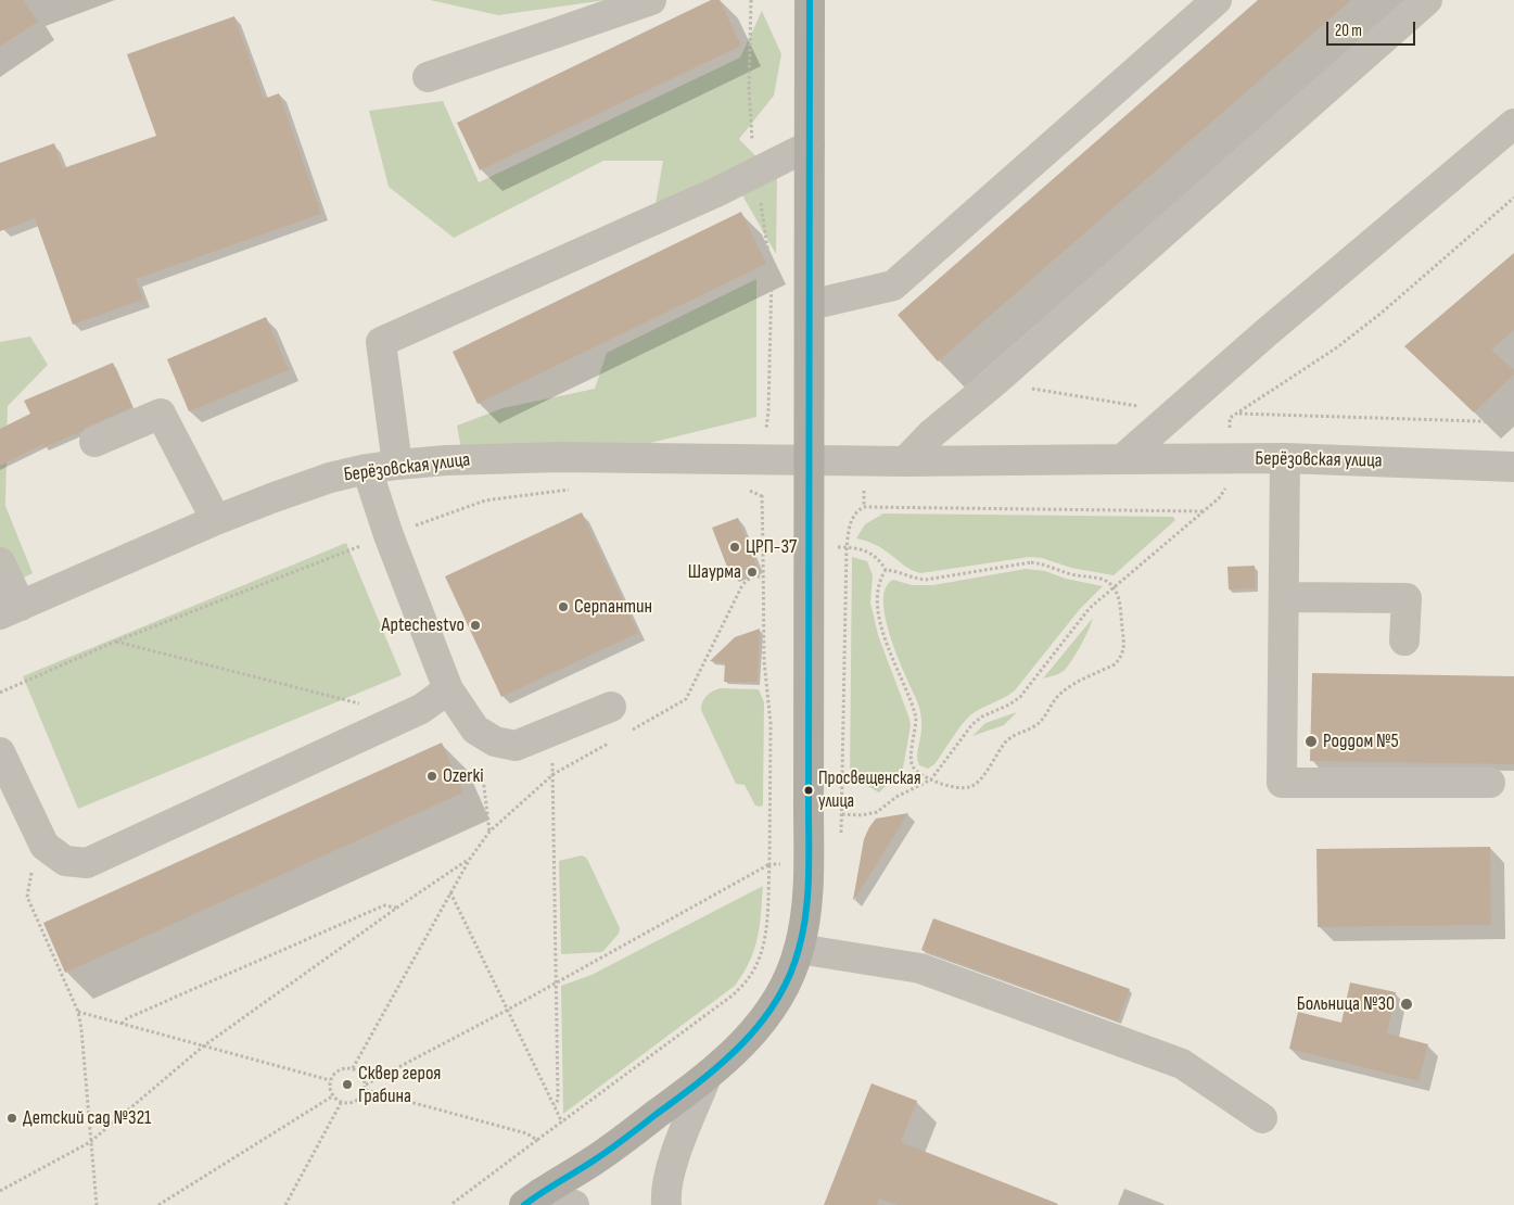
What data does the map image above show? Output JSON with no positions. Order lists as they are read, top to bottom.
{
  "streets": {
    "street": ["Берёзовская улица"]
  },
  "places": [
    "ЦРП-37",
    "Шаурма",
    "Серпантин",
    "Aptechestvo",
    "Роддом №5",
    "Ozerki",
    "Просвещенская улица",
    "Больница №30",
    "Сквер героя Грабина",
    "Детский сад №321"
  ],
  "scale_bar": "20 m"
}
